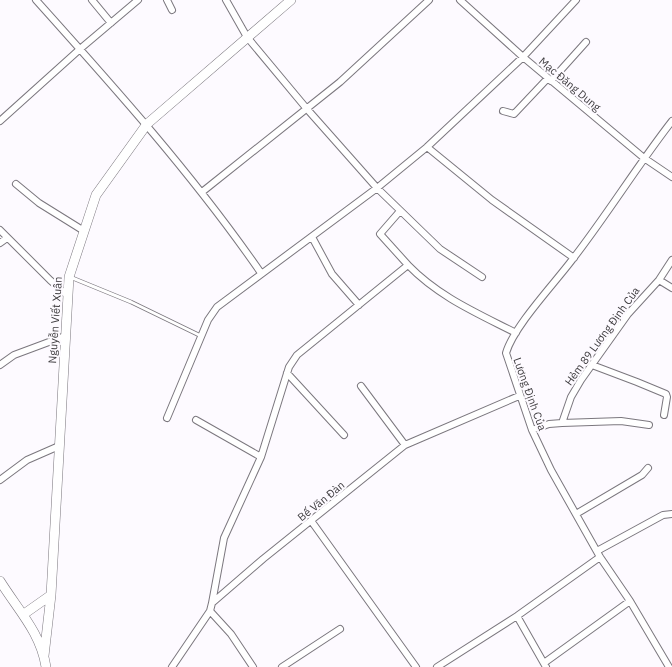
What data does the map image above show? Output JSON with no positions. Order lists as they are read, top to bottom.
{
  "streets": {
    "street": [
      "Mạc Đăng Dung",
      "Nguyễn Viết Xuân",
      "Hẻm 89 Lương Định Của",
      "Lương Định Của",
      "Bế Văn Đàn"
    ]
  },
  "crossings": [
    ["Mạc Đăng Dung", "Lương Định Của"],
    ["Lương Định Của", "Bế Văn Đàn"]
  ]
}
